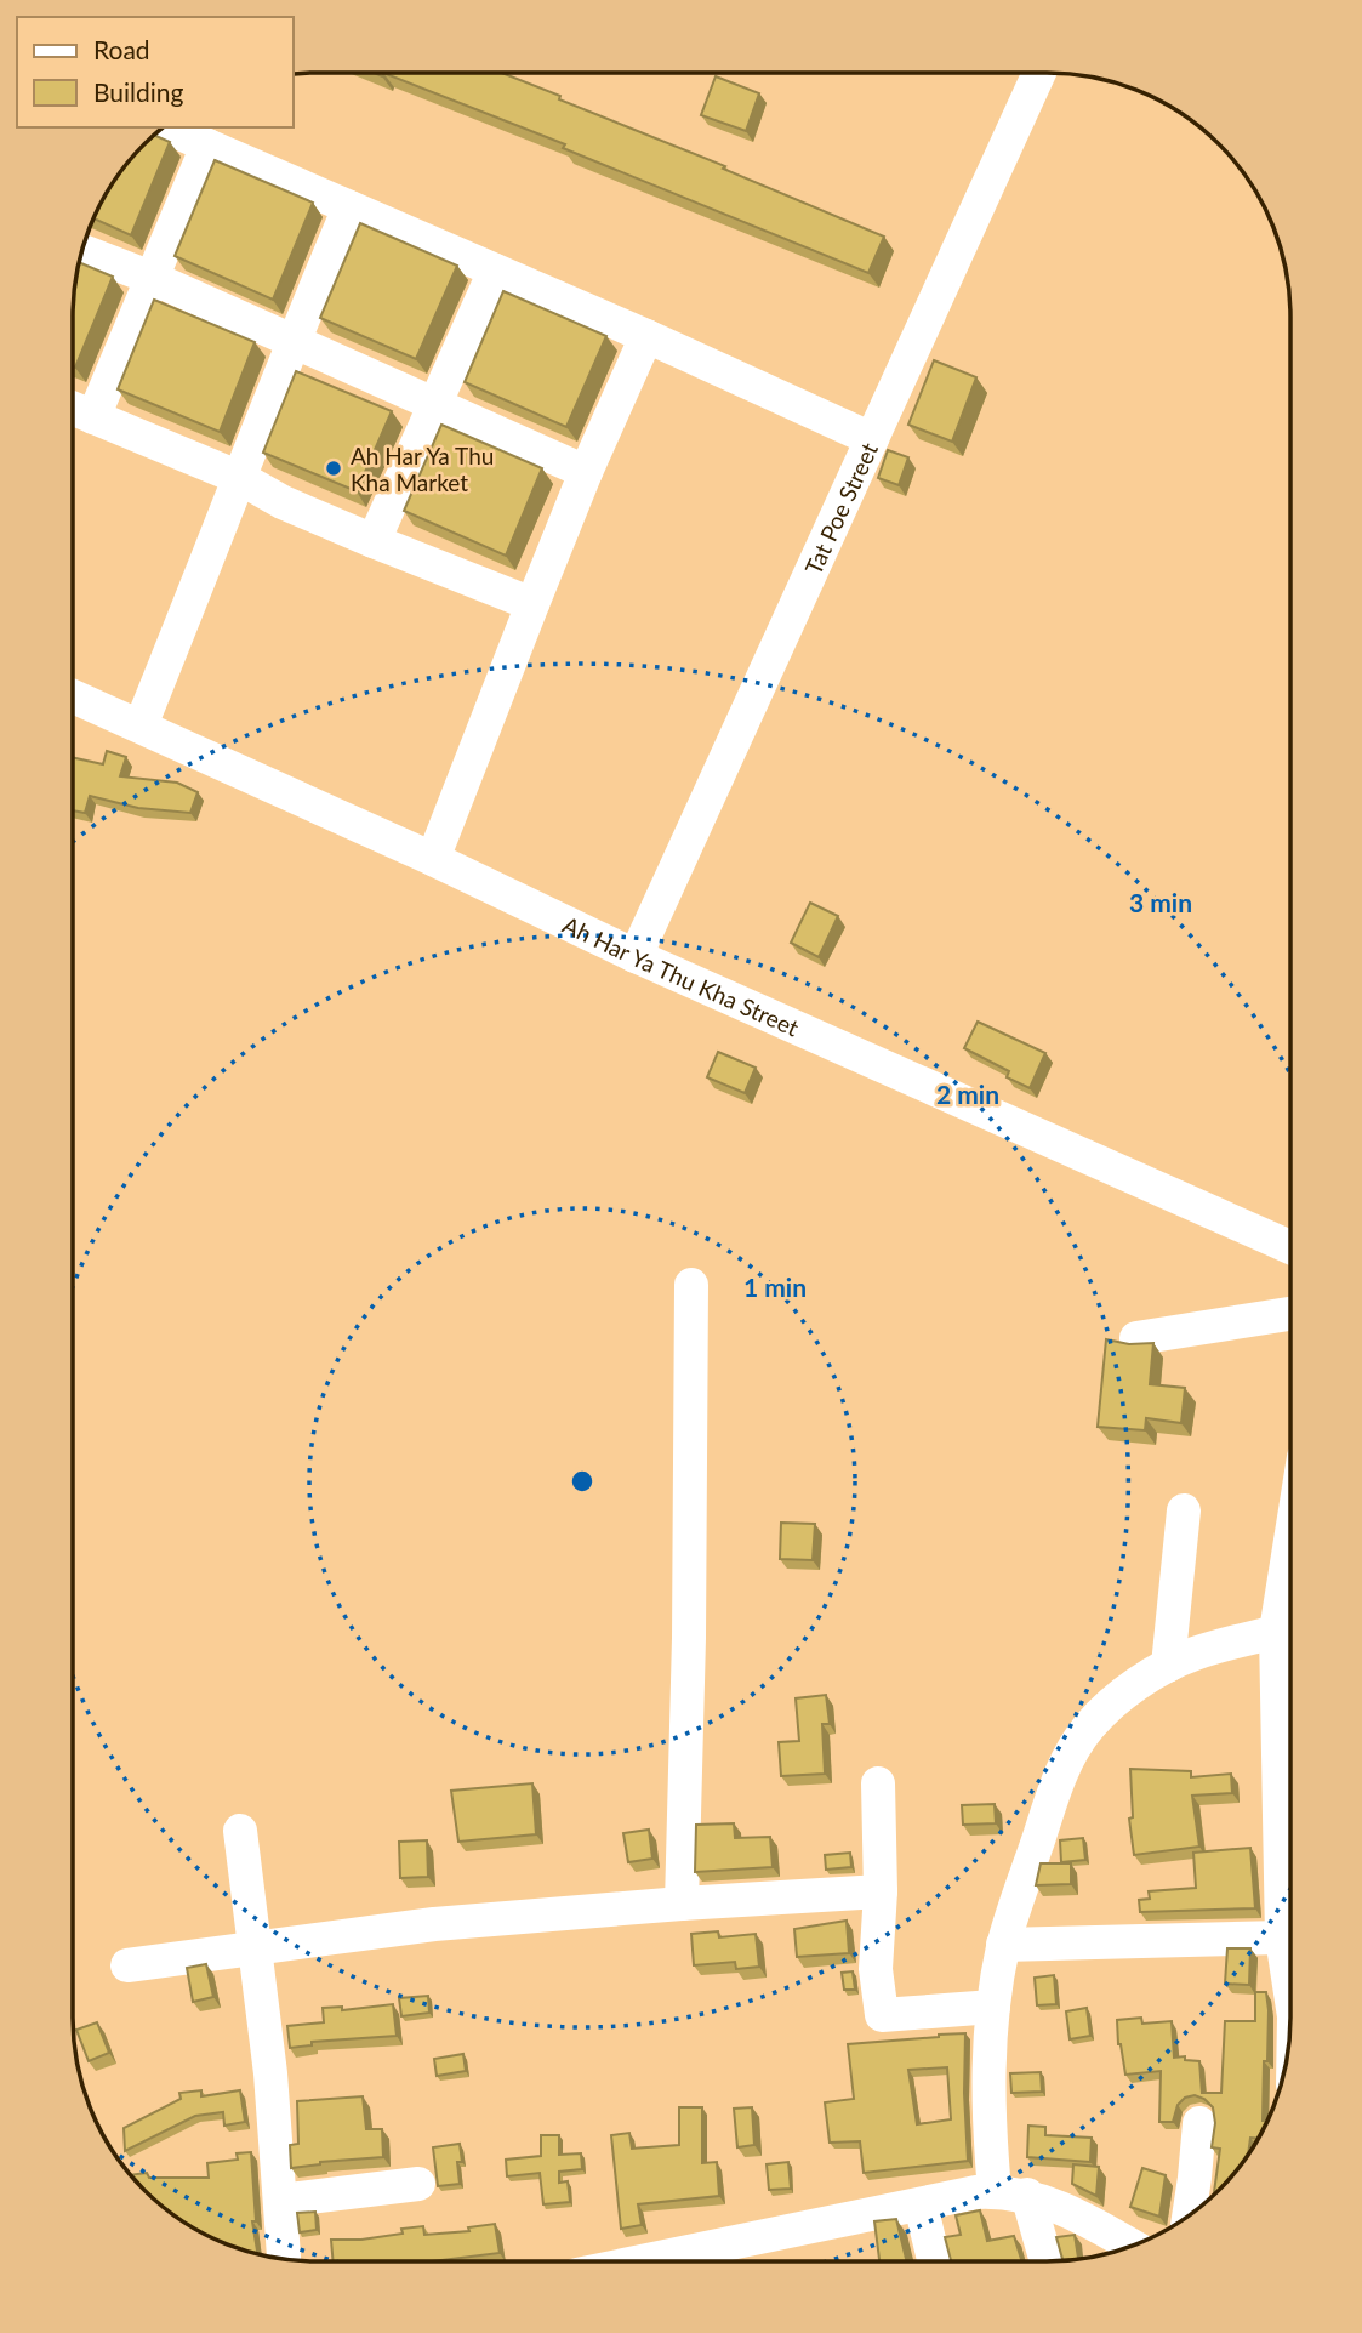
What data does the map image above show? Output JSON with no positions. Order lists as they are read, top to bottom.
{
  "streets": {
    "street": ["Tat Poe Street", "Ah Har Ya Thu Kha Street"]
  },
  "crossings": [
    ["Tat Poe Street", "Ah Har Ya Thu Kha Street"]
  ],
  "places": ["Ah Har Ya Thu Kha Market"],
  "legend": ["Road", "Building"],
  "rings": ["3 min", "2 min", "1 min"]
}
